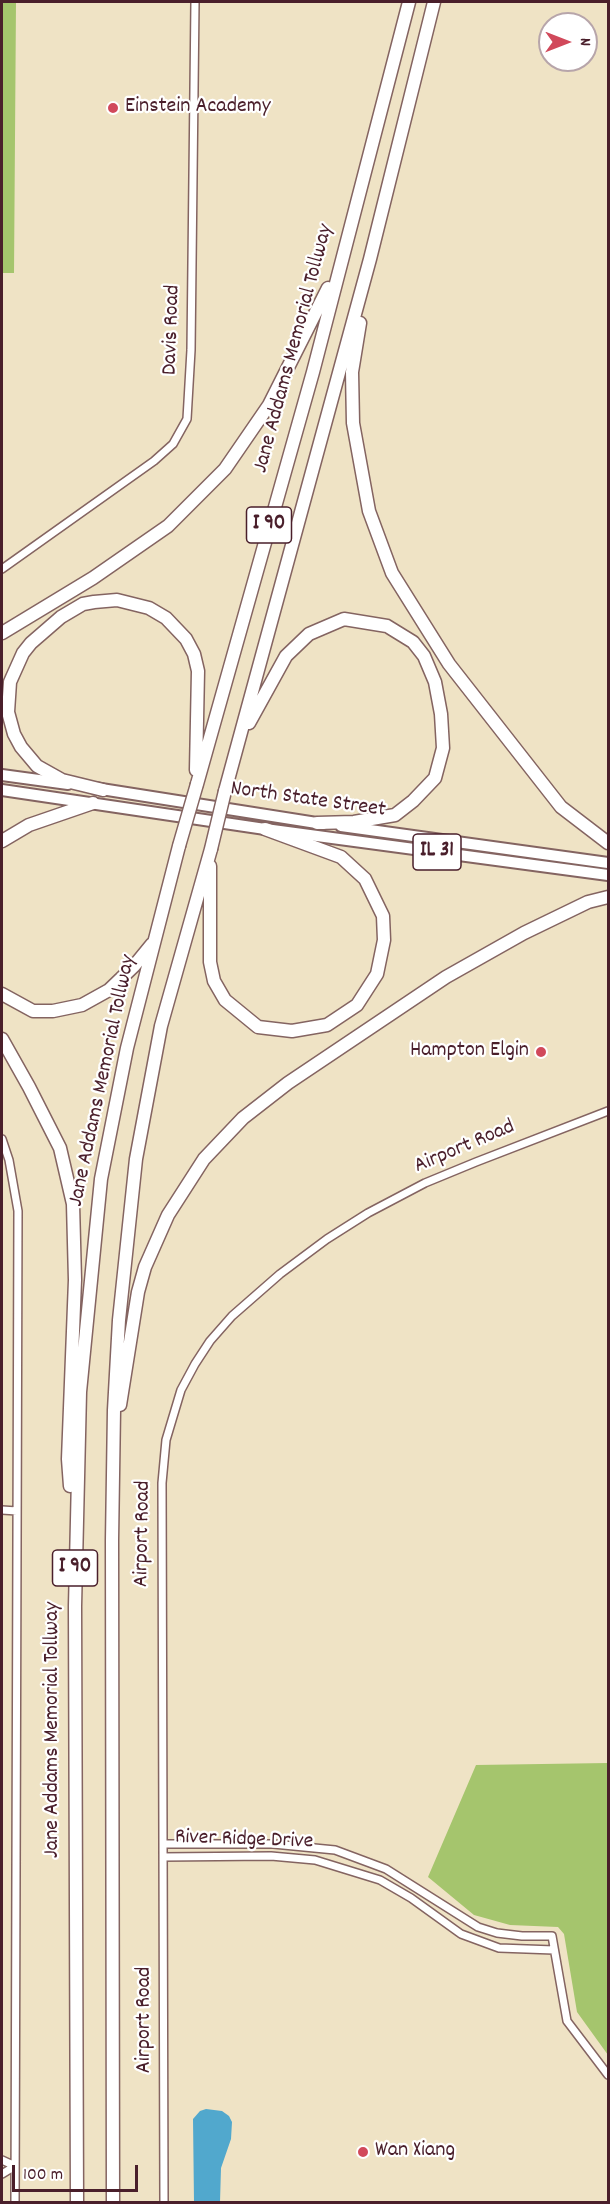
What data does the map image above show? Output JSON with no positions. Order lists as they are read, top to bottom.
{
  "streets": {
    "highway": ["Jane Addams Memorial Tollway", "I 90"],
    "main road": ["North State Street", "IL 31"],
    "street": ["Davis Road", "Airport Road", "River Ridge Drive"]
  },
  "crossings": [
    ["Airport Road", "River Ridge Drive"]
  ],
  "places": ["Einstein Academy", "Hampton Elgin", "Wan Xiang"],
  "scale_bar": "100 m",
  "north": "right"
}
